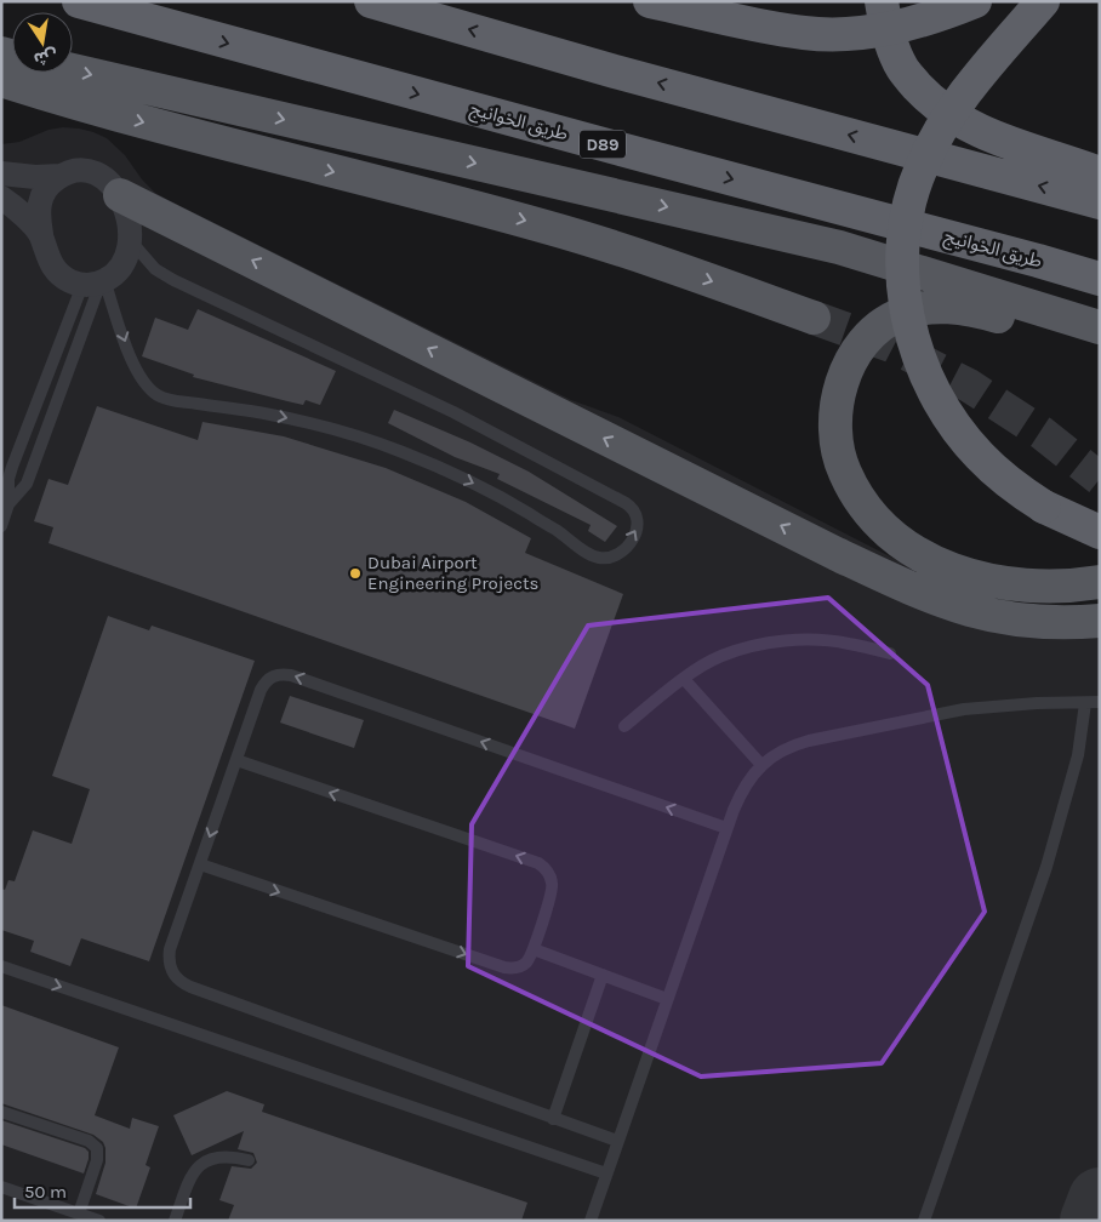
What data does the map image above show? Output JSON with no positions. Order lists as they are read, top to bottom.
{
  "streets": {
    "highway": ["طريق الخوانيج", "D89"]
  },
  "places": ["Dubai Airport Engineering Projects"],
  "scale_bar": "50 m",
  "north": "bottom"
}
